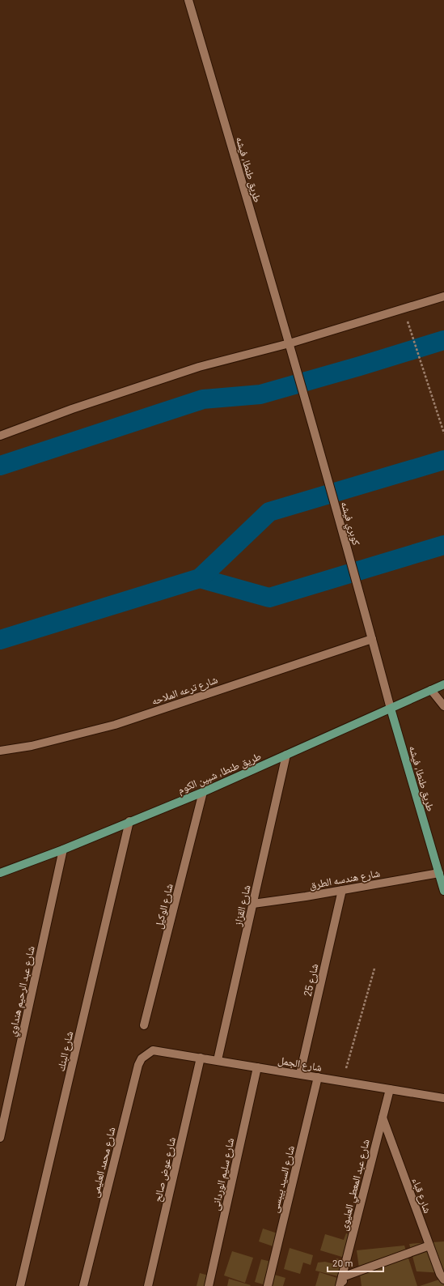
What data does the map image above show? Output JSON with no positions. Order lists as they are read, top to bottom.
{
  "streets": {
    "main road": ["طريق طنطا, فيشه", "طريق طنطا, شبين الكوم"],
    "street": [
      "كوبري فيشه",
      "شارع ترعه الملاحه",
      "شارع هندسه الطرق",
      "شارع القزاز",
      "شارع الوكيل",
      "شارع 25",
      "شارع عبد الرحيم هنداوي",
      "شارع البنك",
      "شارع الجمل",
      "شارع محمد العليمى",
      "شارع عوض صالح",
      "شارع سليم الوردانى",
      "شارع السيد بيبسى",
      "شارع عبد المعطي العليوى",
      "شارع قباء"
    ]
  },
  "crossings": [
    ["طريق طنطا, فيشه", "كوبري فيشه"],
    ["طريق طنطا, فيشه", "طريق طنطا, شبين الكوم"],
    ["طريق طنطا, فيشه", "شارع هندسه الطرق"],
    ["كوبري فيشه", "شارع ترعه الملاحه"],
    ["كوبري فيشه", "طريق طنطا, شبين الكوم"],
    ["طريق طنطا, شبين الكوم", "شارع القزاز"],
    ["طريق طنطا, شبين الكوم", "شارع الوكيل"],
    ["طريق طنطا, شبين الكوم", "شارع عبد الرحيم هنداوي"],
    ["طريق طنطا, شبين الكوم", "شارع البنك"],
    ["شارع هندسه الطرق", "شارع القزاز"],
    ["شارع هندسه الطرق", "شارع 25"],
    ["شارع القزاز", "شارع الجمل"],
    ["شارع 25", "شارع الجمل"],
    ["شارع الجمل", "شارع محمد العليمى"],
    ["شارع الجمل", "شارع عوض صالح"],
    ["شارع الجمل", "شارع سليم الوردانى"],
    ["شارع الجمل", "شارع السيد بيبسى"],
    ["شارع الجمل", "شارع عبد المعطي العليوى"],
    ["شارع عبد المعطي العليوى", "شارع قباء"]
  ],
  "scale_bar": "20 m"
}
